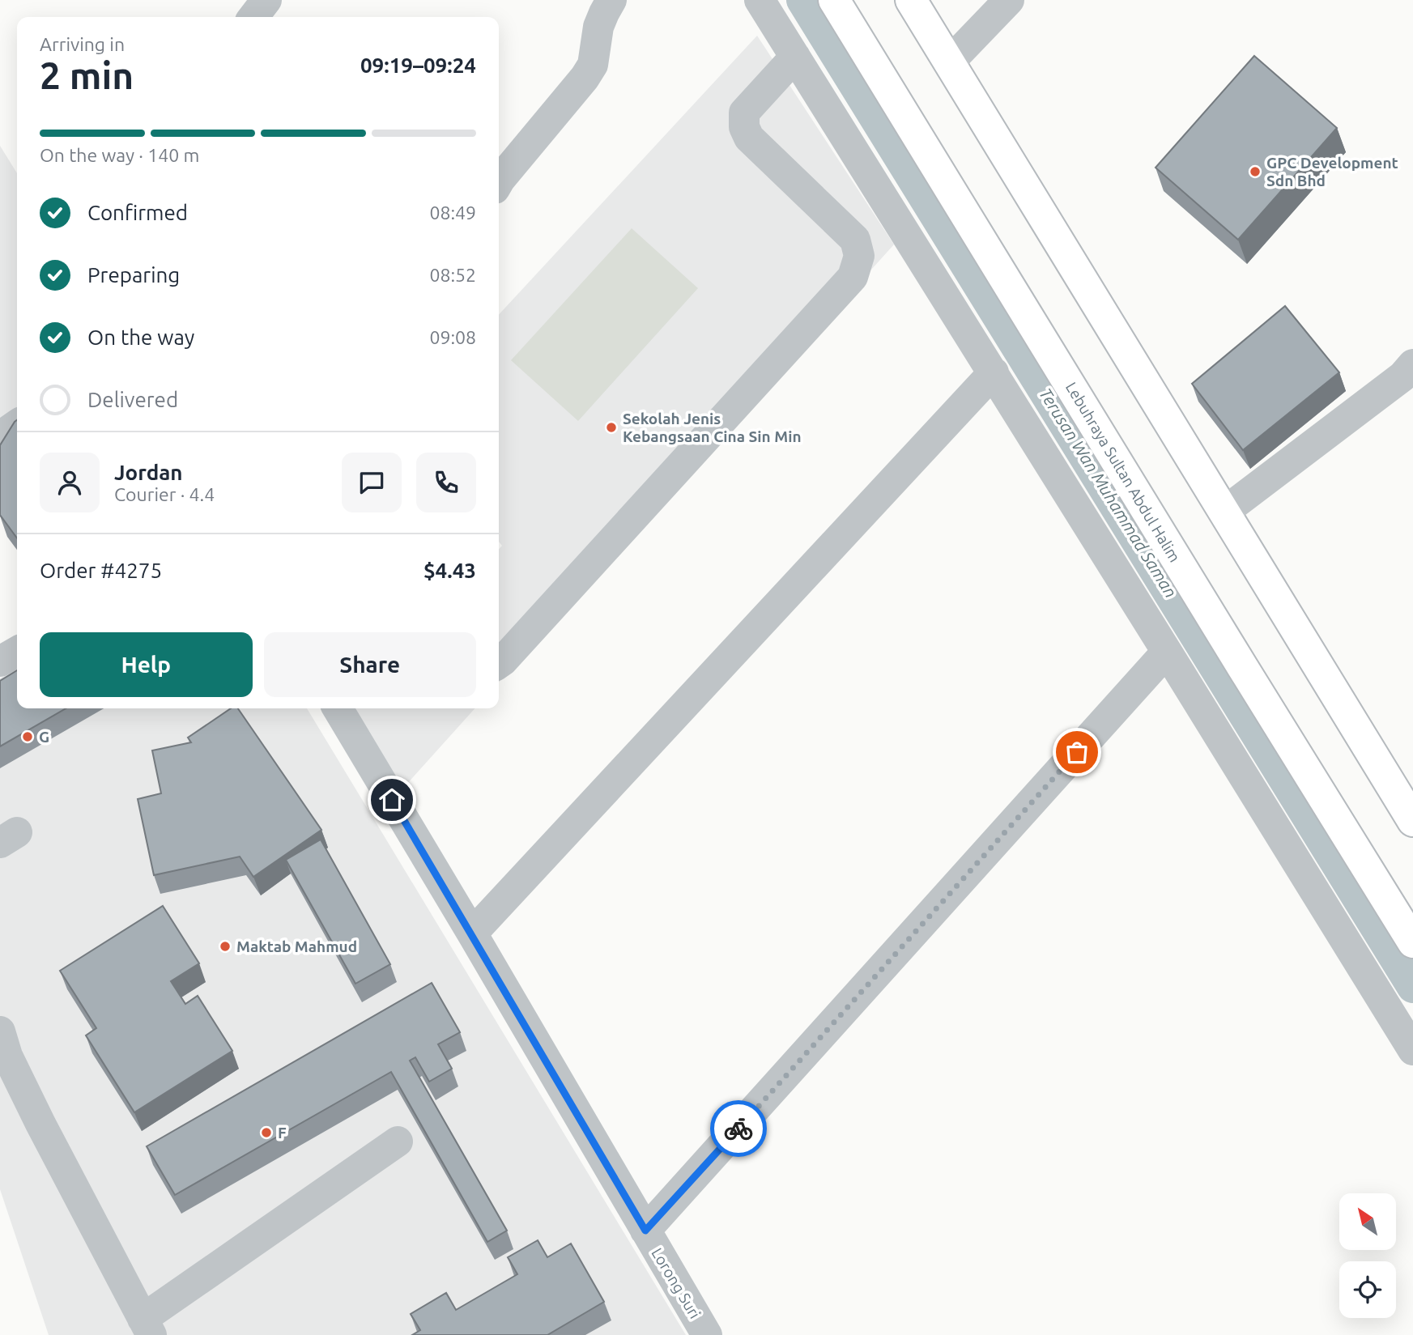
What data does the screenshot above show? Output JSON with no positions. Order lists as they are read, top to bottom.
{
  "streets": {
    "main road": ["Lebuhraya Sultan Abdul Halim"],
    "street": ["Lorong Suri"]
  },
  "water": ["Terusan Wan Muhammad Saman"],
  "places": [
    "GPC Development Sdn Bhd",
    "Sekolah Jenis Kebangsaan Cina Sin Min",
    "G",
    "Maktab Mahmud",
    "F"
  ],
  "north": "top left",
  "page": {
    "heading": ["2 min", "Arriving in", "09:19–09:24"],
    "panel": [
      "Jordan",
      "Courier · 4.4",
      "Order #4275",
      "$4.43"
    ],
    "bar": "On the way · 140 m",
    "list": [
      ["Confirmed", "08:49"],
      ["Preparing", "08:52"],
      ["On the way", "09:08"],
      "Delivered"
    ],
    "buttons": ["Help", "Share"]
  }
}
